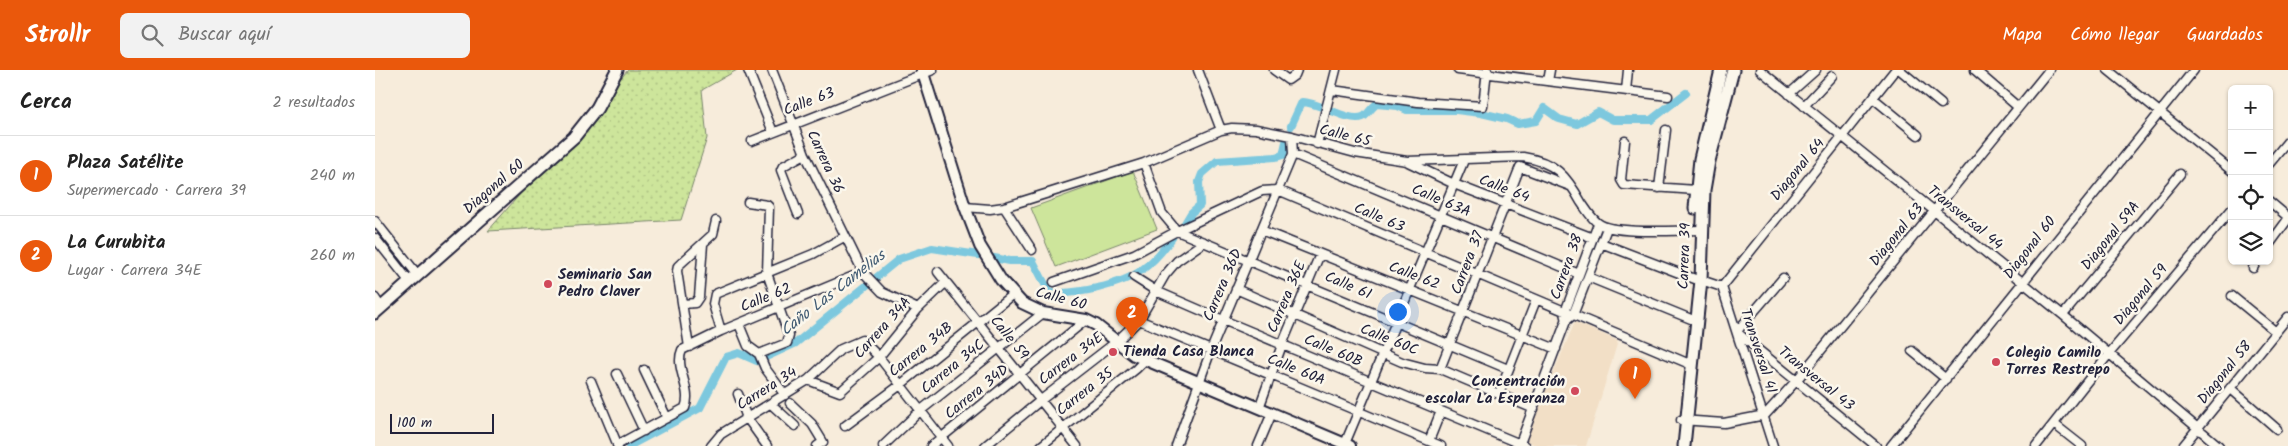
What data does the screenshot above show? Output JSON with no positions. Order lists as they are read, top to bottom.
{
  "streets": {
    "main road": ["Diagonal 60", "Carrera 39"],
    "street": [
      "Calle 63",
      "Calle 65",
      "Carrera 36",
      "Diagonal 64",
      "Calle 64",
      "Calle 63A",
      "Transversal 44",
      "Diagonal 63",
      "Diagonal 59A",
      "Carrera 37",
      "Carrera 38",
      "Calle 62",
      "Carrera 36D",
      "Calle 61",
      "Diagonal 59",
      "Carrera 36E",
      "Calle 60",
      "Carrera 34A",
      "Calle 59",
      "Calle 60C",
      "Carrera 34B",
      "Calle 60B",
      "Transversal 41",
      "Carrera 34E",
      "Carrera 34C",
      "Calle 60A",
      "Diagonal 58",
      "Transversal 43",
      "Carrera 34",
      "Carrera 34D",
      "Carrera 35"
    ]
  },
  "crossings": [
    ["Calle 63", "Carrera 36"],
    ["Calle 63", "Carrera 39"],
    ["Calle 63", "Carrera 37"],
    ["Calle 63", "Carrera 38"],
    ["Calle 63", "Carrera 36D"],
    ["Calle 63", "Calle 60"],
    ["Calle 65", "Calle 64"],
    ["Calle 65", "Carrera 37"],
    ["Calle 65", "Carrera 38"],
    ["Calle 65", "Carrera 36D"],
    ["Calle 65", "Calle 60"],
    ["Carrera 36", "Calle 62"],
    ["Carrera 36", "Carrera 34A"],
    ["Diagonal 64", "Transversal 44"],
    ["Diagonal 64", "Transversal 41"],
    ["Diagonal 60", "Transversal 44"],
    ["Calle 64", "Carrera 37"],
    ["Calle 64", "Carrera 38"],
    ["Calle 63A", "Carrera 37"],
    ["Calle 63A", "Carrera 38"],
    ["Calle 63A", "Carrera 36D"],
    ["Transversal 44", "Diagonal 63"],
    ["Transversal 44", "Diagonal 59A"],
    ["Transversal 44", "Diagonal 59"],
    ["Transversal 44", "Diagonal 58"],
    ["Diagonal 63", "Transversal 41"],
    ["Diagonal 63", "Transversal 43"],
    ["Carrera 37", "Calle 62"],
    ["Carrera 37", "Calle 61"],
    ["Carrera 37", "Calle 60C"],
    ["Carrera 38", "Calle 62"],
    ["Carrera 38", "Calle 60C"],
    ["Carrera 38", "Calle 60B"],
    ["Calle 62", "Carrera 36D"],
    ["Calle 62", "Carrera 36E"],
    ["Carrera 36D", "Calle 61"],
    ["Carrera 36D", "Calle 60"],
    ["Carrera 36D", "Calle 60C"],
    ["Carrera 36D", "Calle 60B"],
    ["Carrera 36D", "Calle 60A"],
    ["Calle 61", "Carrera 36E"],
    ["Calle 61", "Carrera 34E"],
    ["Carrera 36E", "Calle 60"],
    ["Carrera 36E", "Calle 60C"],
    ["Carrera 36E", "Calle 60B"],
    ["Carrera 36E", "Calle 60A"],
    ["Calle 60", "Carrera 34B"],
    ["Calle 60", "Carrera 34E"],
    ["Calle 60", "Carrera 34C"],
    ["Calle 60", "Carrera 34D"],
    ["Calle 60", "Carrera 35"],
    ["Carrera 34A", "Calle 59"],
    ["Carrera 34A", "Carrera 34"],
    ["Calle 59", "Carrera 34B"],
    ["Calle 59", "Carrera 34E"],
    ["Calle 59", "Carrera 34C"],
    ["Calle 59", "Carrera 34D"],
    ["Calle 59", "Carrera 35"],
    ["Calle 60B", "Carrera 34E"],
    ["Transversal 41", "Transversal 43"],
    ["Carrera 34E", "Calle 60A"]
  ],
  "water": ["Caño Las Camelias"],
  "places": [
    "Seminario San Pedro Claver",
    "Tienda Casa Blanca",
    "Colegio Camilo Torres Restrepo",
    "Concentración escolar La Esperanza"
  ],
  "scale_bar": "100 m",
  "page": {
    "header": "Strollr",
    "search": "Buscar aquí",
    "nav": ["Mapa", "Cómo llegar", "Guardados"],
    "heading": ["Cerca", "2 resultados"],
    "map_buttons": ["+", "−"],
    "list": [
      {
        "mark": "1",
        "name": "Plaza Satélite",
        "note": "Supermercado · Carrera 39",
        "value": "240 m"
      },
      {
        "mark": "2",
        "name": "La Curubita",
        "note": "Lugar · Carrera 34E",
        "value": "260 m"
      }
    ],
    "pins": ["2", "1"],
    "scale": "100 m"
  }
}
